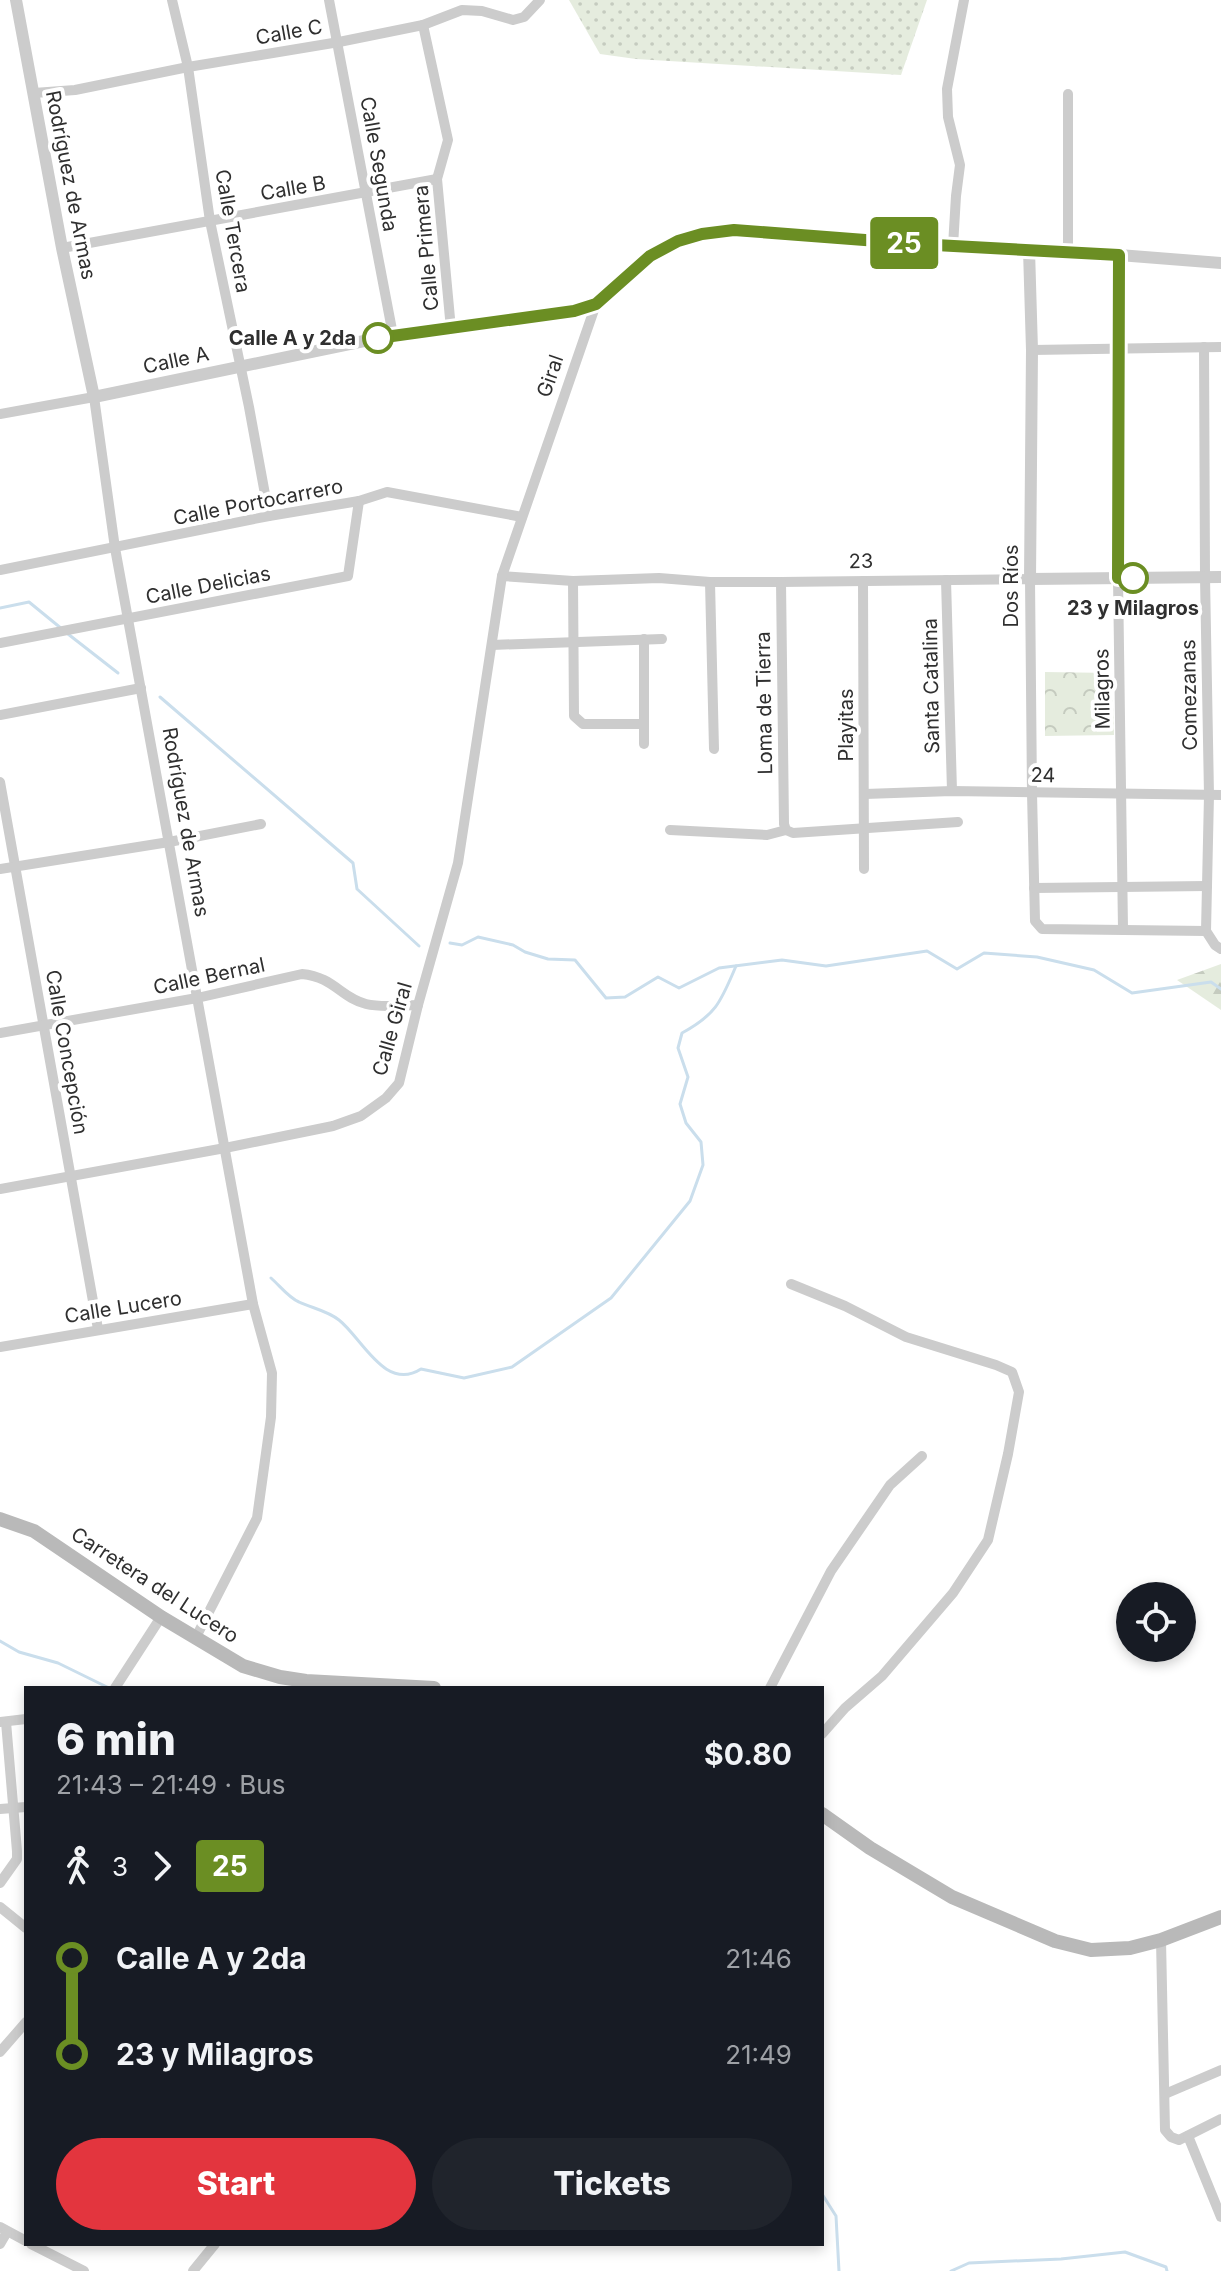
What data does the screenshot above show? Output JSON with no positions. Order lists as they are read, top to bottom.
{
  "streets": {
    "main road": ["Carretera del Lucero"],
    "street": [
      "Calle C",
      "Calle Segunda",
      "Rodríguez de Armas",
      "Calle B",
      "Calle Tercera",
      "Calle Primera",
      "Calle A",
      "Giral",
      "Calle Portocarrero",
      "23",
      "Calle Delicias",
      "Dos Ríos",
      "Santa Catalina",
      "Milagros",
      "Comezanas",
      "Loma de Tierra",
      "Playitas",
      "24",
      "Calle Bernal",
      "Calle Giral",
      "Calle Concepción",
      "Calle Lucero"
    ]
  },
  "crossings": [
    ["Calle C", "Calle Segunda"],
    ["Calle C", "Rodríguez de Armas"],
    ["Calle C", "Calle Tercera"],
    ["Calle C", "Calle Primera"],
    ["Calle Segunda", "Calle B"],
    ["Calle Segunda", "Calle A"],
    ["Rodríguez de Armas", "Calle B"],
    ["Rodríguez de Armas", "Calle A"],
    ["Rodríguez de Armas", "Calle Portocarrero"],
    ["Rodríguez de Armas", "Calle Delicias"],
    ["Rodríguez de Armas", "Calle Bernal"],
    ["Rodríguez de Armas", "Calle Giral"],
    ["Rodríguez de Armas", "Calle Lucero"],
    ["Rodríguez de Armas", "Carretera del Lucero"],
    ["Calle B", "Calle Tercera"],
    ["Calle B", "Calle Primera"],
    ["Calle Tercera", "Calle A"],
    ["Calle Tercera", "Calle Portocarrero"],
    ["Calle Primera", "Calle A"],
    ["Calle A", "Giral"],
    ["Giral", "Calle Portocarrero"],
    ["Giral", "23"],
    ["Giral", "Dos Ríos"],
    ["Giral", "Milagros"],
    ["Giral", "Calle Giral"],
    ["Calle Portocarrero", "Calle Delicias"],
    ["23", "Dos Ríos"],
    ["23", "Santa Catalina"],
    ["23", "Milagros"],
    ["23", "Comezanas"],
    ["23", "Loma de Tierra"],
    ["23", "Playitas"],
    ["23", "Calle Giral"],
    ["Dos Ríos", "Milagros"],
    ["Dos Ríos", "24"],
    ["Santa Catalina", "24"],
    ["Milagros", "24"],
    ["Comezanas", "24"],
    ["Playitas", "24"],
    ["Calle Bernal", "Calle Giral"],
    ["Calle Bernal", "Calle Concepción"],
    ["Calle Giral", "Calle Concepción"],
    ["Calle Concepción", "Calle Lucero"]
  ],
  "places": ["Calle A y 2da", "23 y Milagros"],
  "lines": ["bus line 25"],
  "page": {
    "on_map": "25",
    "heading": ["6 min", "21:43 – 21:49 · Bus", "$0.80"],
    "legs": ["3", "25"],
    "list": [
      {
        "name": "Calle A y 2da",
        "value": "21:46"
      },
      {
        "name": "23 y Milagros",
        "value": "21:49"
      }
    ],
    "buttons": ["Start", "Tickets"]
  }
}
